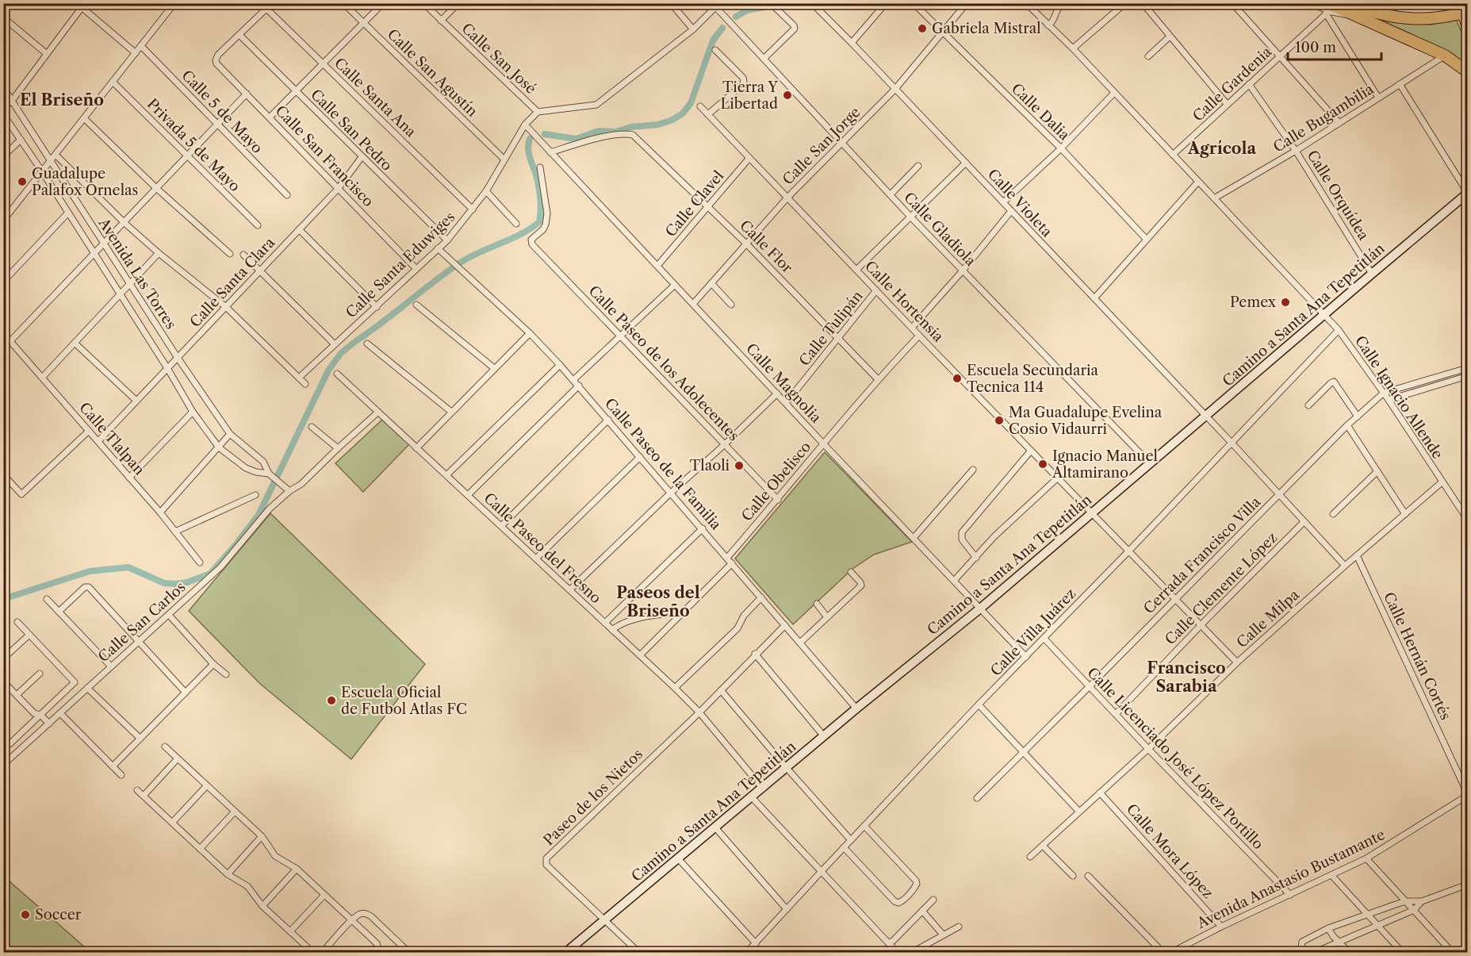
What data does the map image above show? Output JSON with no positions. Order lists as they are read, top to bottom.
{
  "streets": {
    "street": [
      "Calle San José",
      "Calle San Agustín",
      "Calle Gardenia",
      "Calle Santa Ana",
      "Calle 5 de Mayo",
      "Calle Dalia",
      "Calle Bugambilia",
      "Calle San Pedro",
      "Privada 5 de Mayo",
      "Calle San Jorge",
      "Calle San Francisco",
      "Calle Orquídea",
      "Calle Violeta",
      "Calle Clavel",
      "Calle Gladiola",
      "Calle Flor",
      "Calle Santa Eduwiges",
      "Avenida Las Torres",
      "Calle Santa Clara",
      "Calle Hortensia",
      "Camino a Santa Ana Tepetitlán",
      "Calle Tulipán",
      "Calle Paseo de los Adolecentes",
      "Calle Magnolia",
      "Calle Ignacio Allende",
      "Calle Tlalpan",
      "Calle Paseo de la Familia",
      "Calle Obelisco",
      "Calle Paseo del Fresno",
      "Cerrada Francisco Villa",
      "Calle Clemente López",
      "Calle Milpa",
      "Calle San Carlos",
      "Calle Villa Juárez",
      "Calle Hernán Cortés",
      "Calle Licenciado José López Portillo",
      "Paseo de los Nietos",
      "Calle Mora López",
      "Avenida Anastasio Bustamante"
    ]
  },
  "crossings": [
    ["Calle San José", "Calle Santa Eduwiges"],
    ["Calle San Agustín", "Calle Santa Eduwiges"],
    ["Calle Gardenia", "Calle Orquídea"],
    ["Calle Gardenia", "Calle Ignacio Allende"],
    ["Calle Santa Ana", "Calle Santa Eduwiges"],
    ["Calle Dalia", "Calle San Jorge"],
    ["Calle Bugambilia", "Calle Orquídea"],
    ["Calle Bugambilia", "Calle Ignacio Allende"],
    ["Calle San Pedro", "Calle San Francisco"],
    ["Calle San Pedro", "Calle Santa Eduwiges"],
    ["Calle San Pedro", "Calle Santa Clara"],
    ["Calle San Jorge", "Calle Violeta"],
    ["Calle San Jorge", "Calle Gladiola"],
    ["Calle San Jorge", "Calle Flor"],
    ["Calle San Jorge", "Calle Hortensia"],
    ["Calle San Jorge", "Calle Magnolia"],
    ["Calle San Francisco", "Calle Santa Eduwiges"],
    ["Calle San Francisco", "Calle Santa Clara"],
    ["Calle Orquídea", "Camino a Santa Ana Tepetitlán"],
    ["Calle Violeta", "Camino a Santa Ana Tepetitlán"],
    ["Calle Clavel", "Calle Flor"],
    ["Calle Clavel", "Calle Hortensia"],
    ["Calle Clavel", "Calle Magnolia"],
    ["Calle Gladiola", "Camino a Santa Ana Tepetitlán"],
    ["Calle Flor", "Calle Tulipán"],
    ["Calle Flor", "Calle Magnolia"],
    ["Calle Flor", "Calle Obelisco"],
    ["Calle Santa Eduwiges", "Calle Magnolia"],
    ["Calle Santa Eduwiges", "Calle Paseo de la Familia"],
    ["Avenida Las Torres", "Calle Santa Clara"],
    ["Avenida Las Torres", "Calle San Carlos"],
    ["Calle Santa Clara", "Calle Tlalpan"],
    ["Calle Hortensia", "Camino a Santa Ana Tepetitlán"],
    ["Calle Hortensia", "Calle Tulipán"],
    ["Calle Hortensia", "Calle Obelisco"],
    ["Calle Hortensia", "Cerrada Francisco Villa"],
    ["Calle Hortensia", "Calle Clemente López"],
    ["Calle Hortensia", "Calle Milpa"],
    ["Calle Hortensia", "Calle Villa Juárez"],
    ["Camino a Santa Ana Tepetitlán", "Calle Magnolia"],
    ["Camino a Santa Ana Tepetitlán", "Calle Ignacio Allende"],
    ["Camino a Santa Ana Tepetitlán", "Calle Paseo de la Familia"],
    ["Camino a Santa Ana Tepetitlán", "Calle Paseo del Fresno"],
    ["Camino a Santa Ana Tepetitlán", "Paseo de los Nietos"],
    ["Calle Tulipán", "Calle Magnolia"],
    ["Calle Paseo de los Adolecentes", "Calle Obelisco"],
    ["Calle Magnolia", "Calle Obelisco"],
    ["Calle Magnolia", "Calle Villa Juárez"],
    ["Calle Ignacio Allende", "Cerrada Francisco Villa"],
    ["Calle Ignacio Allende", "Calle Milpa"],
    ["Calle Ignacio Allende", "Calle Villa Juárez"],
    ["Calle Paseo de la Familia", "Calle Obelisco"],
    ["Calle Paseo de la Familia", "Paseo de los Nietos"],
    ["Calle Paseo del Fresno", "Calle San Carlos"],
    ["Calle Paseo del Fresno", "Paseo de los Nietos"],
    ["Cerrada Francisco Villa", "Calle Licenciado José López Portillo"],
    ["Calle Clemente López", "Calle Licenciado José López Portillo"],
    ["Calle Milpa", "Calle Hernán Cortés"],
    ["Calle Milpa", "Calle Licenciado José López Portillo"],
    ["Calle Milpa", "Calle Mora López"],
    ["Calle Villa Juárez", "Calle Licenciado José López Portillo"],
    ["Calle Hernán Cortés", "Avenida Anastasio Bustamante"],
    ["Calle Licenciado José López Portillo", "Avenida Anastasio Bustamante"],
    ["Calle Mora López", "Avenida Anastasio Bustamante"]
  ],
  "districts": [
    "El Briseño",
    "Agrícola",
    "Paseos del Briseño",
    "Francisco Sarabia"
  ],
  "places": [
    "Gabriela Mistral",
    "Tierra Y Libertad",
    "Guadalupe Palafox Ornelas",
    "Pemex",
    "Escuela Secundaria Tecnica 114",
    "Ma Guadalupe Evelina Cosio Vidaurri",
    "Ignacio Manuel Altamirano",
    "Tlaoli",
    "Escuela Oficial de Futbol Atlas FC",
    "Soccer"
  ],
  "scale_bar": "100 m"
}
